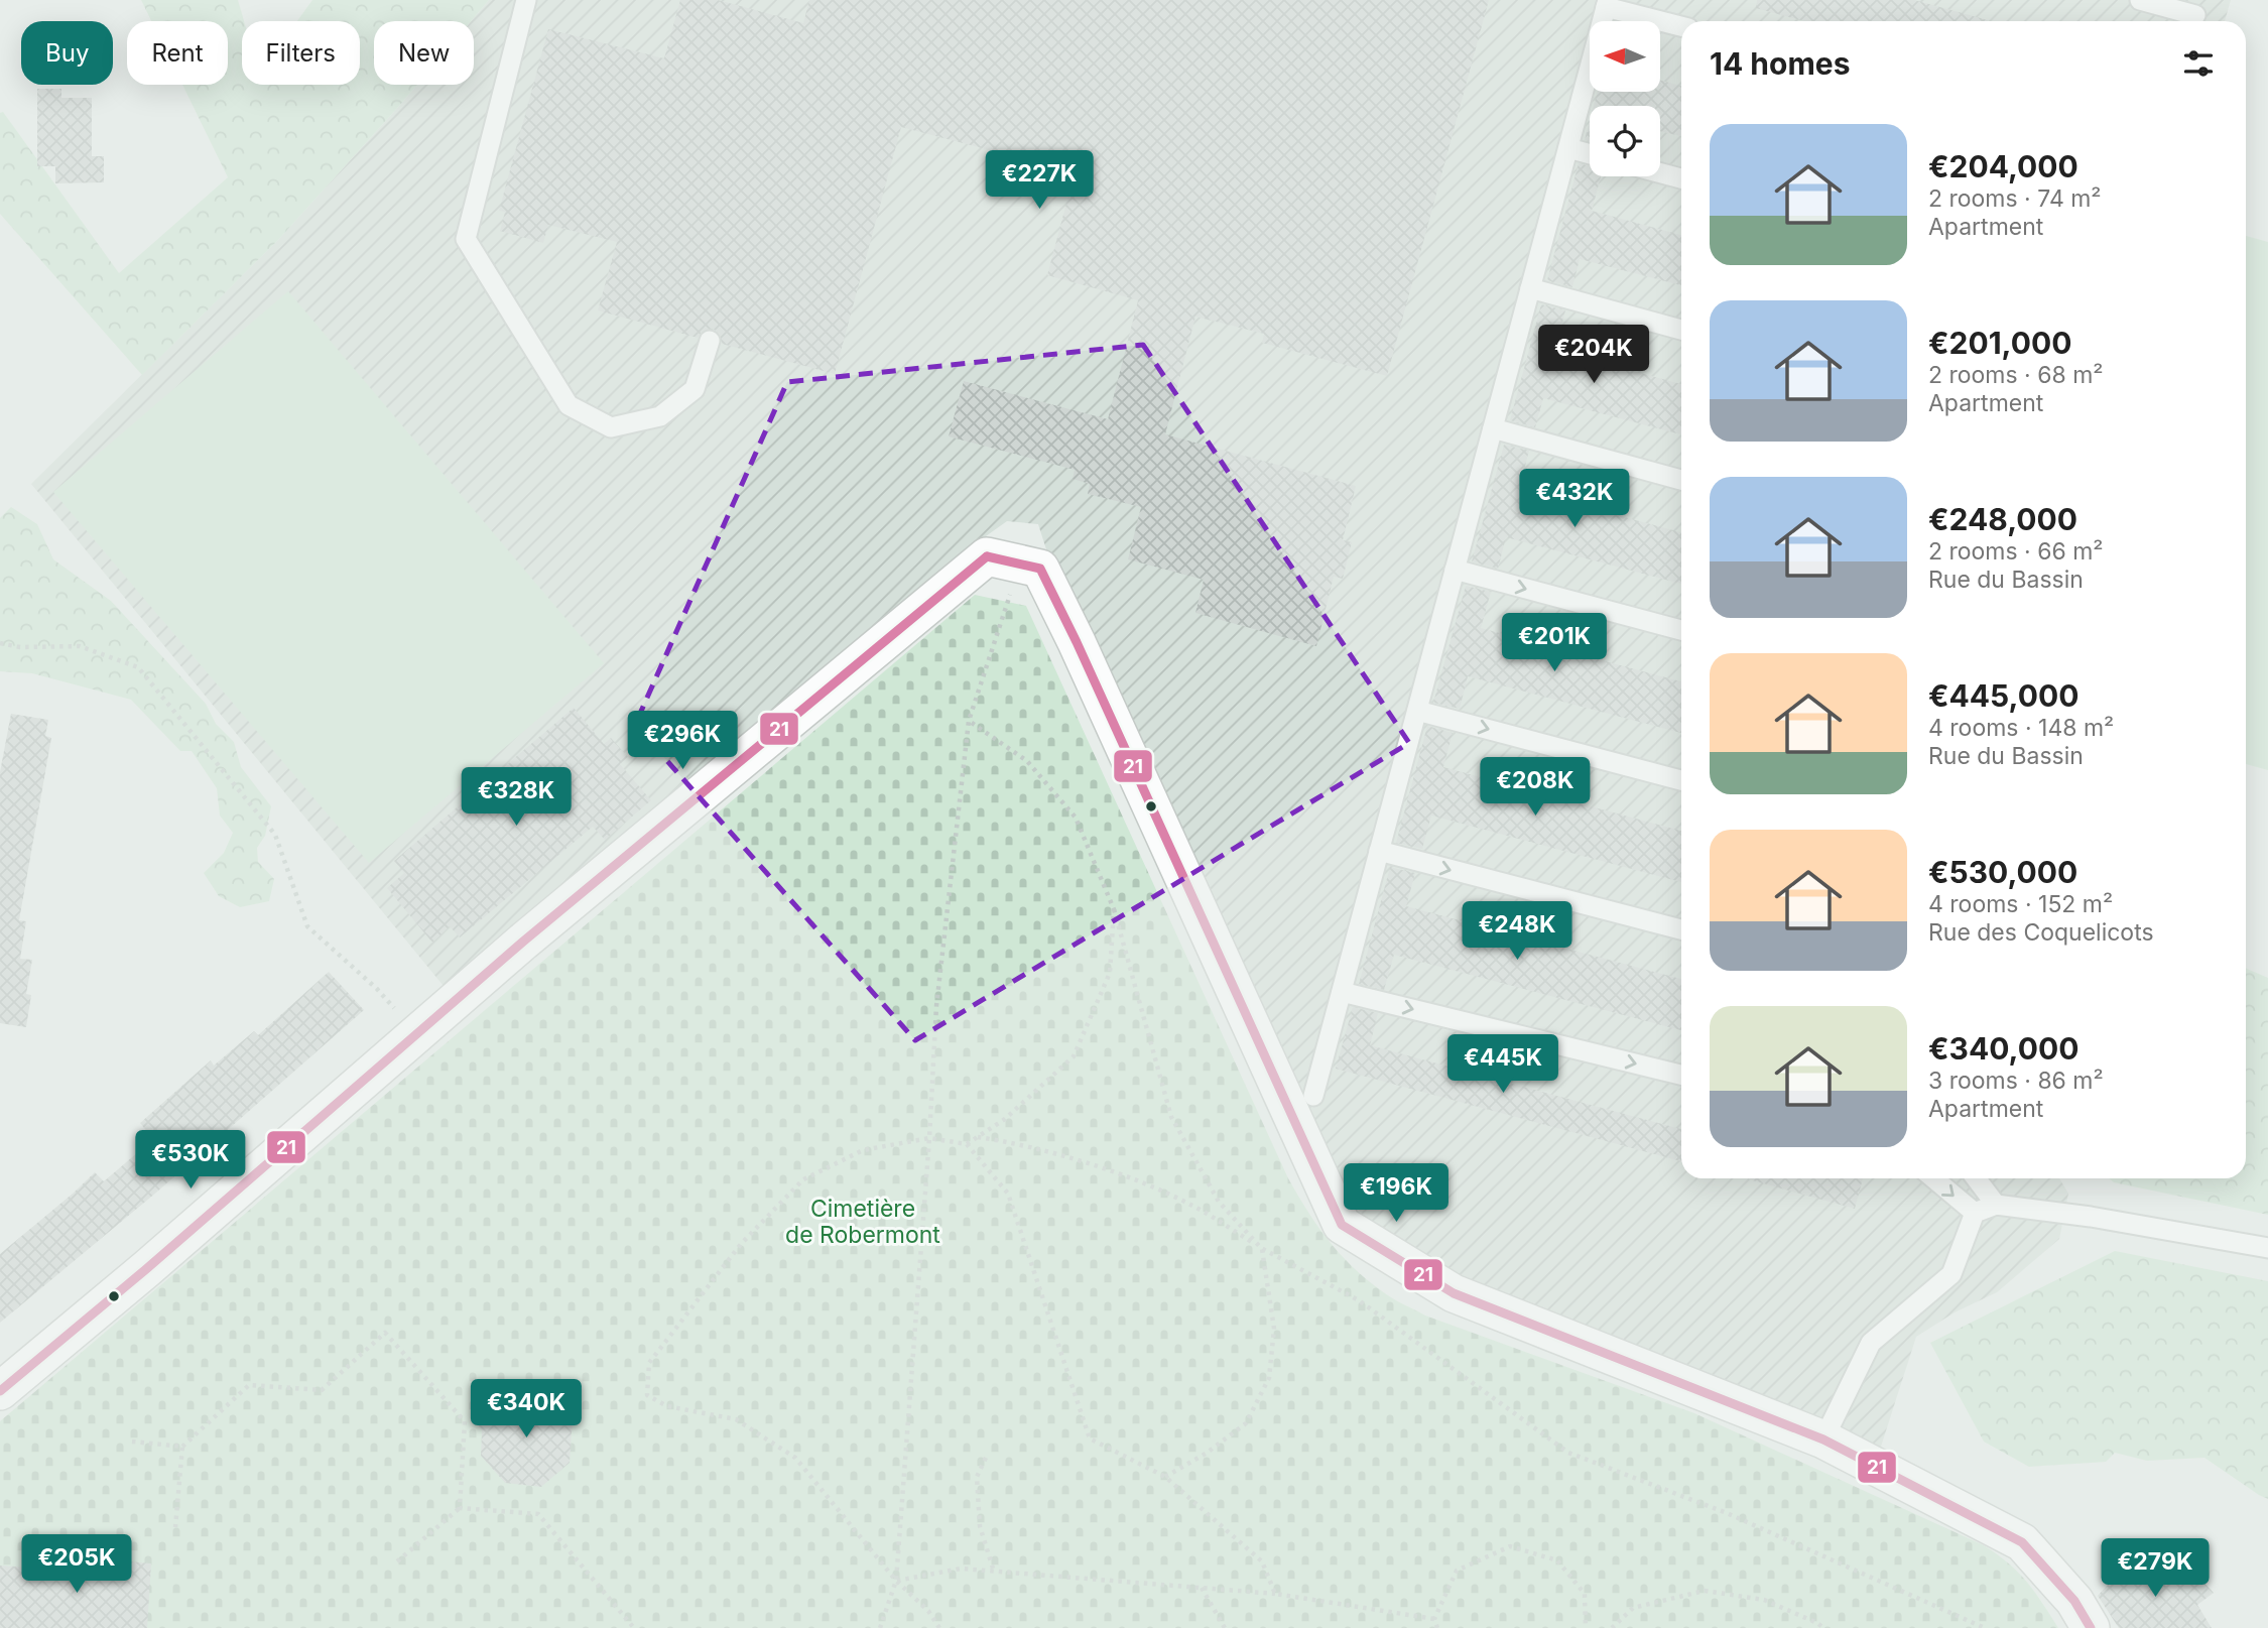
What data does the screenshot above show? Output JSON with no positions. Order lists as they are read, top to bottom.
{
  "parks": ["Cimetière de Robermont"],
  "lines": ["transit line 21"],
  "north": "left",
  "page": {
    "chip": [
      "Buy",
      "Rent",
      "Filters",
      "New"
    ],
    "heading": "14 homes",
    "list": [
      {
        "name": "€204,000",
        "note": "2 rooms · 74 m² · Apartment"
      },
      {
        "name": "€201,000",
        "note": "2 rooms · 68 m² · Apartment"
      },
      {
        "name": "€248,000",
        "note": "2 rooms · 66 m² · Rue du Bassin"
      },
      {
        "name": "€445,000",
        "note": "4 rooms · 148 m² · Rue du Bassin"
      },
      {
        "name": "€530,000",
        "note": "4 rooms · 152 m² · Rue des Coquelicots"
      },
      {
        "name": "€340,000",
        "note": "3 rooms · 86 m² · Apartment"
      }
    ],
    "price": [
      "€227K",
      "€204K",
      "€432K",
      "€201K",
      "€296K",
      "€208K",
      "€328K",
      "€248K",
      "€445K",
      "€530K",
      "€196K",
      "€340K",
      "€205K",
      "€279K"
    ]
  }
}
